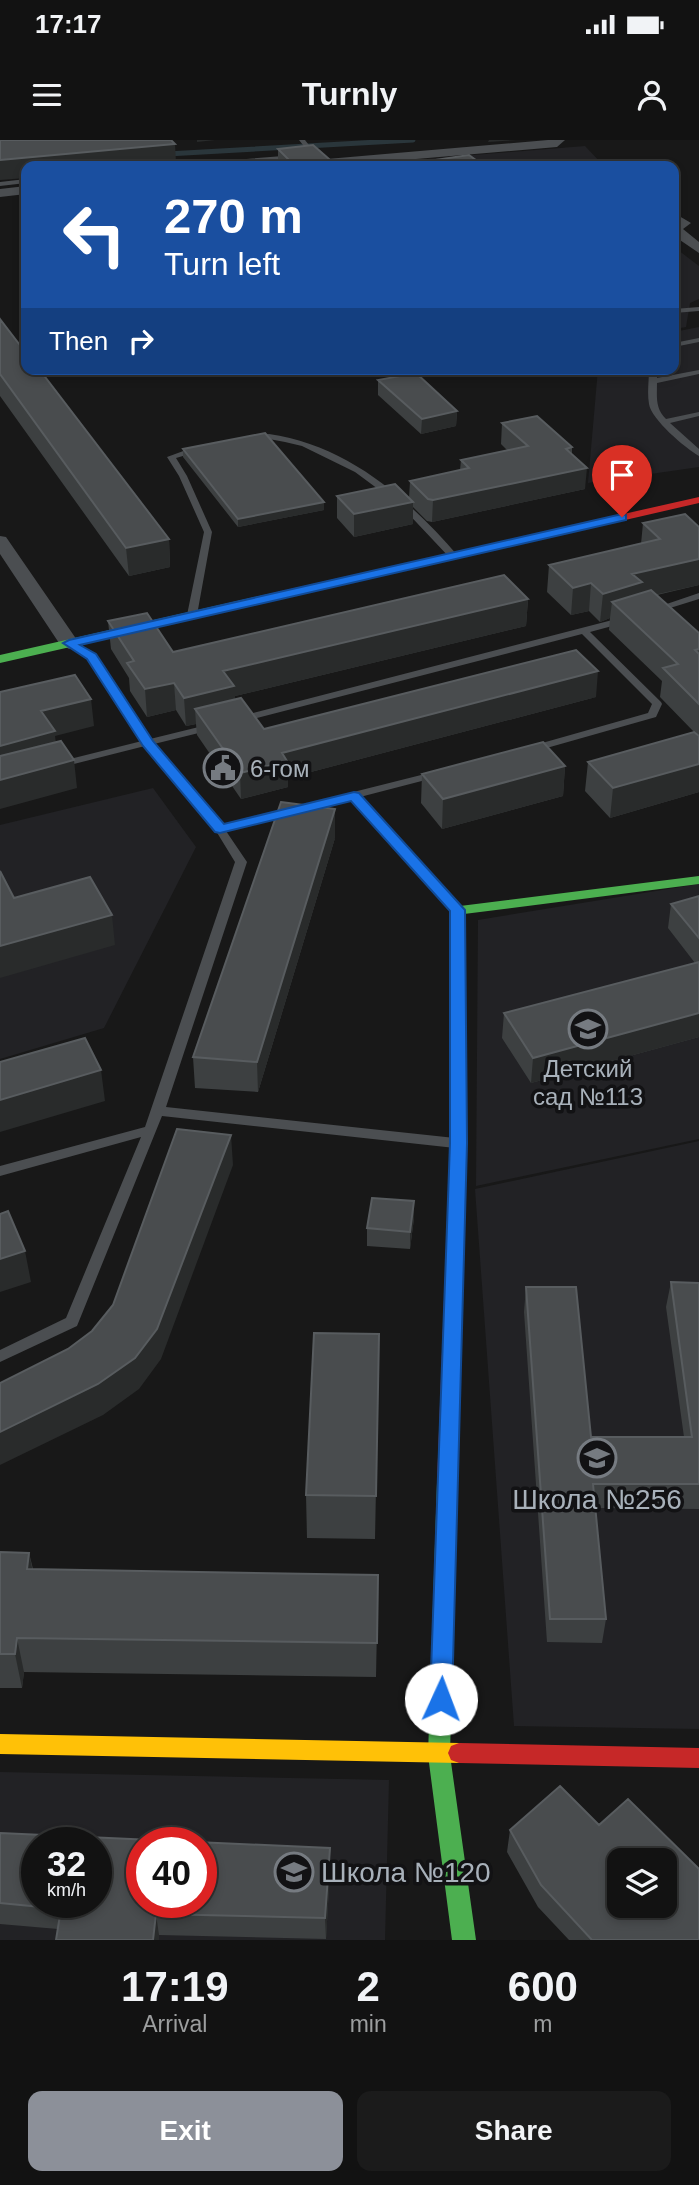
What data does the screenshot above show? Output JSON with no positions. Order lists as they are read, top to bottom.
{
  "places": {
    "public building": ["6-гом"],
    "school or university": ["Детский сад №113", "Школа №256", "Школа №120"]
  },
  "page": {
    "status": "17:17",
    "header": "Turnly",
    "turn": ["270 m", "Turn left"],
    "then": "Then",
    "speed": "32 km/h",
    "limit": "40",
    "eta": [
      "17:19",
      "Arrival",
      "2",
      "min",
      "600",
      "m"
    ],
    "buttons": ["Exit", "Share"]
  }
}
